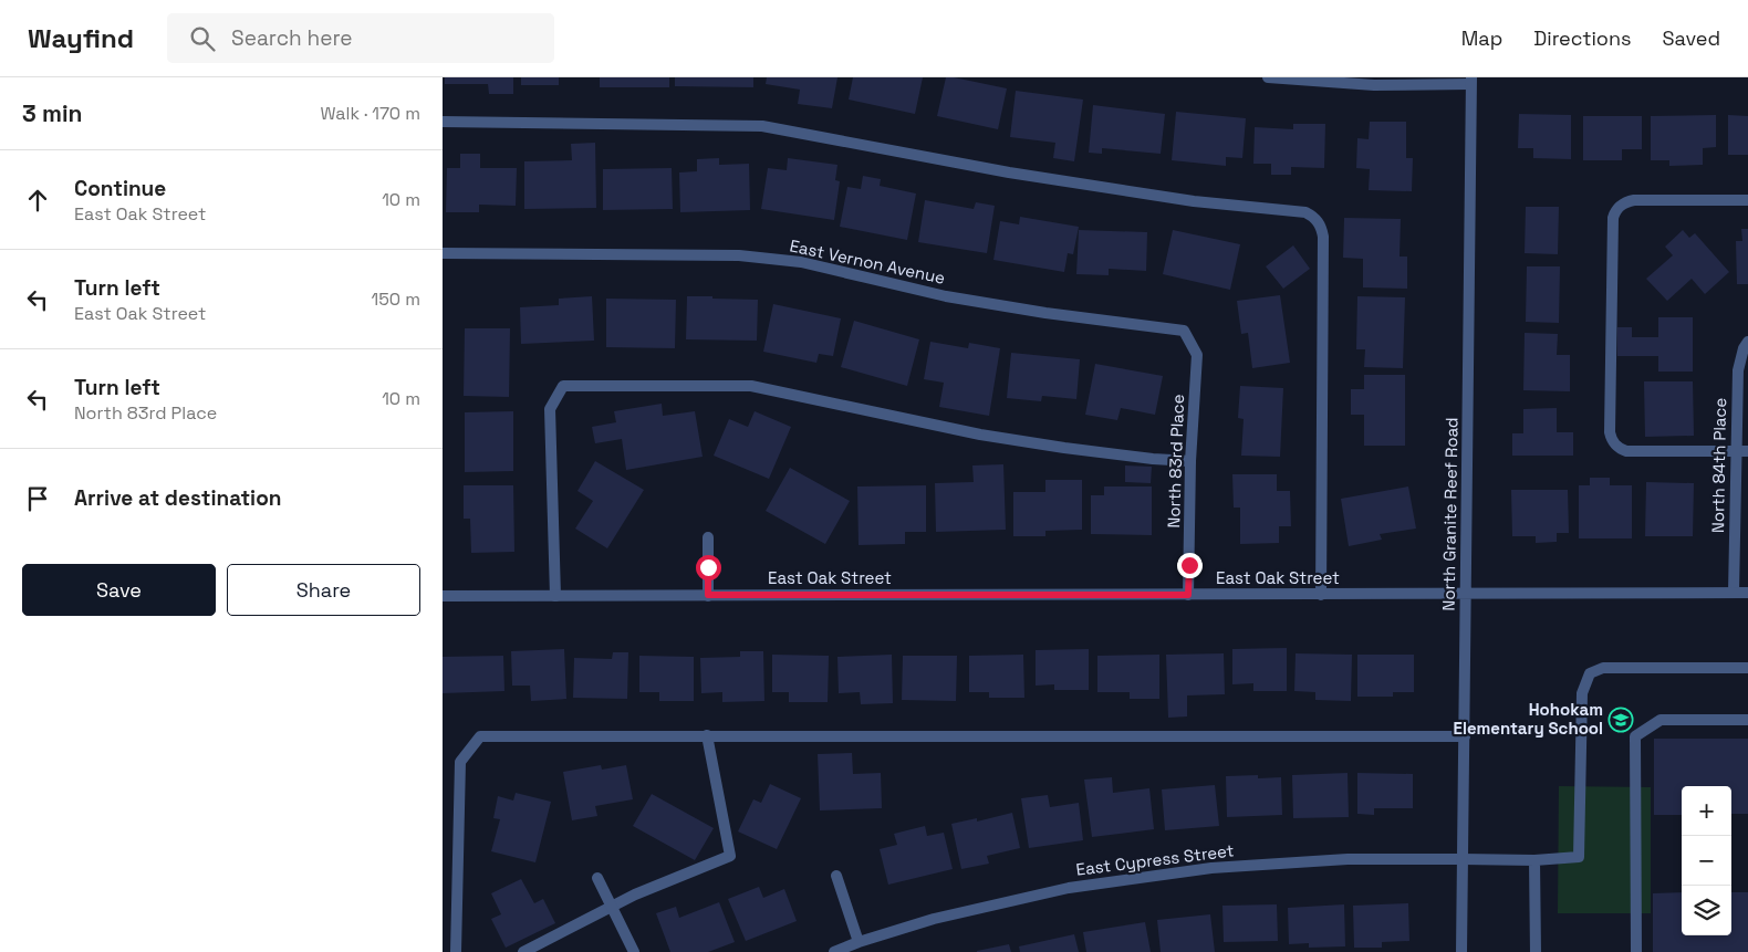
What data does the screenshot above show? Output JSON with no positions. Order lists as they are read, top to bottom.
{
  "streets": {
    "street": [
      "East Vernon Avenue",
      "North 83rd Place",
      "North 84th Place",
      "North Granite Reef Road",
      "East Oak Street",
      "East Cypress Street"
    ]
  },
  "crossings": [
    ["East Vernon Avenue", "North 83rd Place"],
    ["North 83rd Place", "East Oak Street"],
    ["North 84th Place", "East Oak Street"],
    ["North Granite Reef Road", "East Oak Street"],
    ["North Granite Reef Road", "East Cypress Street"]
  ],
  "places": {
    "school or university": ["Hohokam Elementary School"]
  },
  "page": {
    "header": "Wayfind",
    "search": "Search here",
    "nav": ["Map", "Directions", "Saved"],
    "heading": ["3 min", "Walk · 170 m"],
    "list": [
      ["Continue", "East Oak Street", "10 m"],
      ["Turn left", "East Oak Street", "150 m"],
      ["Turn left", "North 83rd Place", "10 m"],
      "Arrive at destination"
    ],
    "buttons": ["Save", "Share"],
    "map_buttons": ["+", "−"]
  }
}
